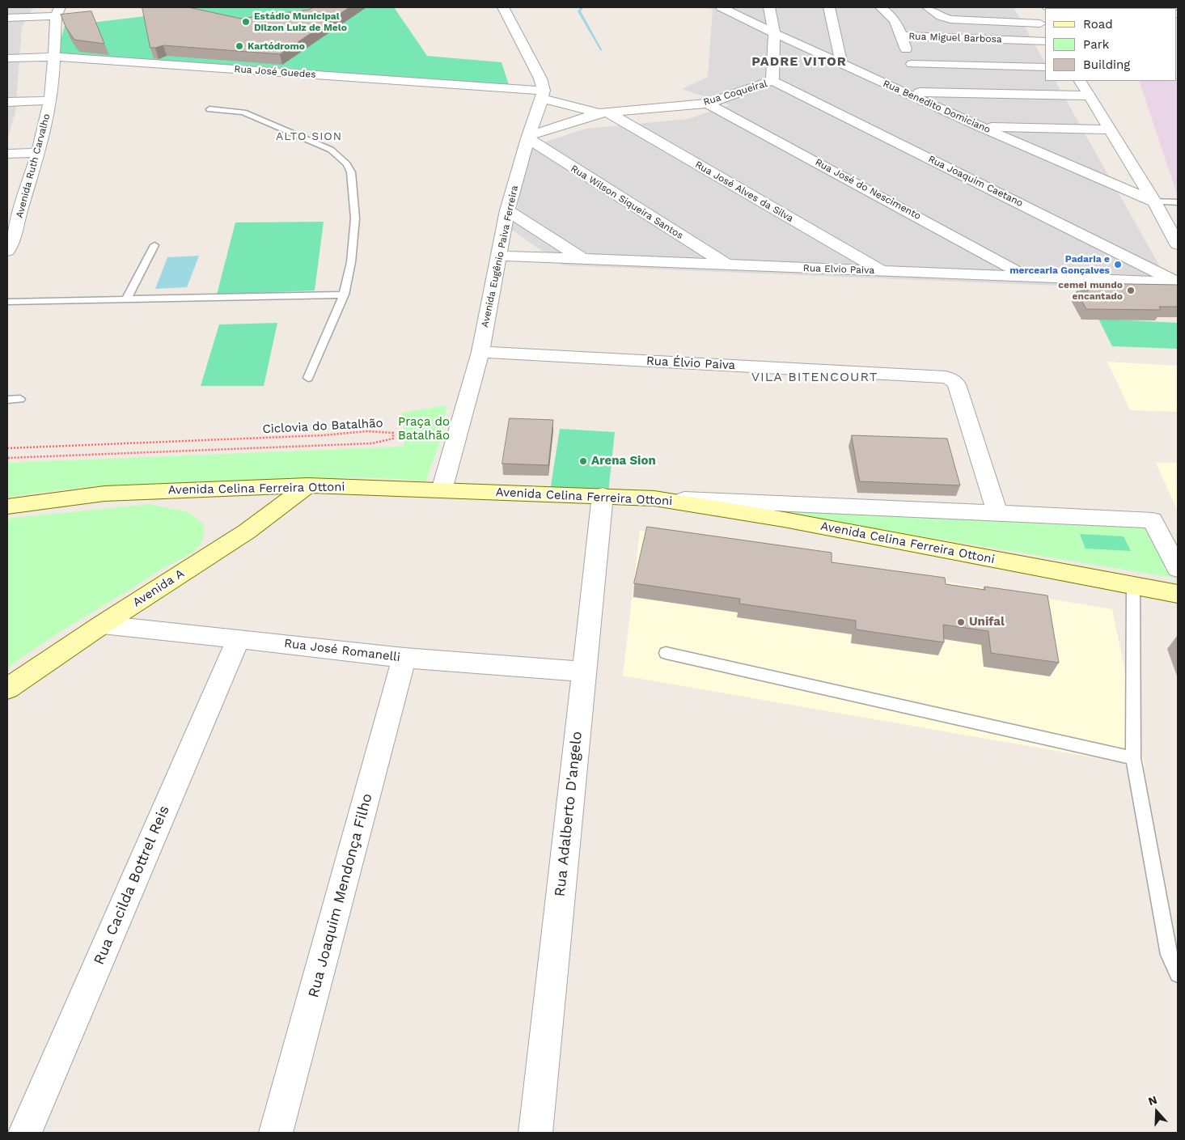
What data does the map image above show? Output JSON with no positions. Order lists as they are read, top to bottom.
{
  "streets": {
    "street": [
      "Rua Miguel Barbosa",
      "Rua José Guedes",
      "Rua Coqueiral",
      "Rua Benedito Domiciano",
      "Avenida Ruth Carvalho",
      "Rua Joaquim Caetano",
      "Rua José do Nescimento",
      "Rua José Alves da Silva",
      "Rua Wilson Siqueira Santos",
      "Avenida Eugênio Paiva Ferreira",
      "Rua Elvio Paiva",
      "Rua Élvio Paiva",
      "Avenida Celina Ferreira Ottoni",
      "Avenida A",
      "Rua José Romanelli",
      "Rua Adalberto D'angelo",
      "Rua Cacilda Bottrel Reis",
      "Rua Joaquim Mendonça Filho"
    ],
    "path": ["Ciclovia do Batalhão"]
  },
  "crossings": [
    ["Rua José Guedes", "Rua Coqueiral"],
    ["Rua José Guedes", "Avenida Ruth Carvalho"],
    ["Rua José Guedes", "Avenida Eugênio Paiva Ferreira"],
    ["Rua Coqueiral", "Rua Benedito Domiciano"],
    ["Rua Coqueiral", "Rua Joaquim Caetano"],
    ["Rua Coqueiral", "Rua José do Nescimento"],
    ["Rua Coqueiral", "Rua José Alves da Silva"],
    ["Rua Coqueiral", "Rua Wilson Siqueira Santos"],
    ["Rua Coqueiral", "Avenida Eugênio Paiva Ferreira"],
    ["Rua Joaquim Caetano", "Rua Elvio Paiva"],
    ["Rua José do Nescimento", "Rua Elvio Paiva"],
    ["Rua José Alves da Silva", "Rua Elvio Paiva"],
    ["Rua Wilson Siqueira Santos", "Avenida Eugênio Paiva Ferreira"],
    ["Rua Wilson Siqueira Santos", "Rua Elvio Paiva"],
    ["Avenida Eugênio Paiva Ferreira", "Rua Elvio Paiva"],
    ["Avenida Eugênio Paiva Ferreira", "Rua Élvio Paiva"],
    ["Avenida Eugênio Paiva Ferreira", "Avenida Celina Ferreira Ottoni"],
    ["Avenida Celina Ferreira Ottoni", "Avenida A"],
    ["Avenida Celina Ferreira Ottoni", "Rua Adalberto D'angelo"],
    ["Avenida A", "Rua José Romanelli"],
    ["Rua José Romanelli", "Rua Adalberto D'angelo"],
    ["Rua José Romanelli", "Rua Cacilda Bottrel Reis"],
    ["Rua José Romanelli", "Rua Joaquim Mendonça Filho"]
  ],
  "districts": ["PADRE VITOR", "ALTO SION", "VILA BITENCOURT"],
  "parks": ["Praça do Batalhão"],
  "places": [
    "Estádio Municipal Dilzon Luiz de Melo",
    "Kartódromo",
    "Padaria e mercearia Gonçalves",
    "cemei mundo encantado",
    "Arena Sion",
    "Unifal"
  ],
  "legend": ["Road", "Park", "Building"],
  "north": "top"
}
